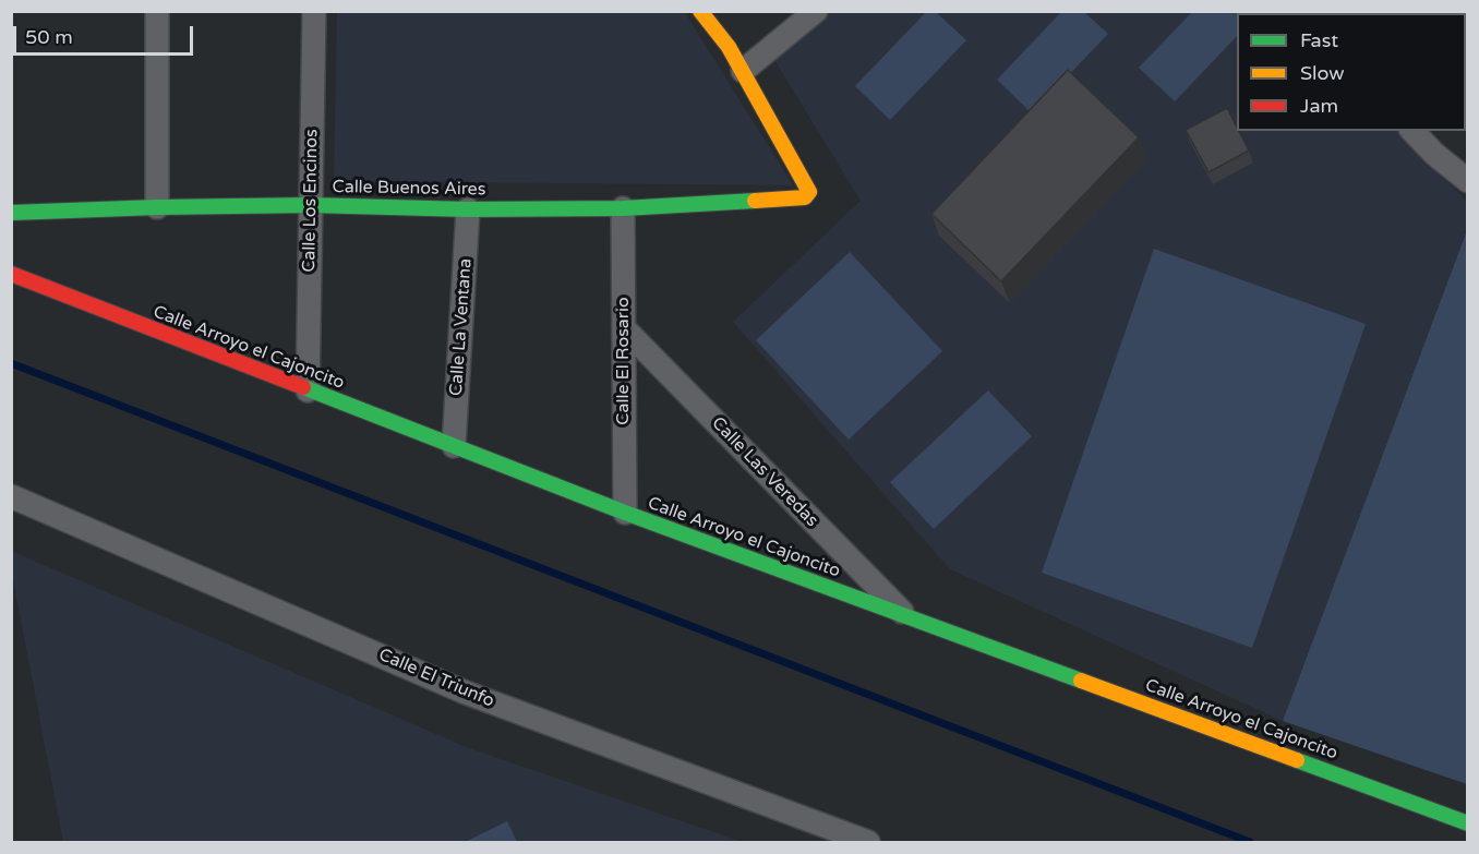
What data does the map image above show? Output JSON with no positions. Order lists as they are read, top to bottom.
{
  "streets": {
    "street": [
      "Calle Buenos Aires",
      "Calle Los Encinos",
      "Calle La Ventana",
      "Calle Arroyo el Cajoncito",
      "Calle El Rosario",
      "Calle Las Veredas",
      "Calle El Triunfo"
    ]
  },
  "crossings": [
    ["Calle Buenos Aires", "Calle Los Encinos"],
    ["Calle Buenos Aires", "Calle La Ventana"],
    ["Calle Buenos Aires", "Calle El Rosario"],
    ["Calle Los Encinos", "Calle Arroyo el Cajoncito"],
    ["Calle La Ventana", "Calle Arroyo el Cajoncito"],
    ["Calle Arroyo el Cajoncito", "Calle El Rosario"],
    ["Calle Arroyo el Cajoncito", "Calle Las Veredas"],
    ["Calle El Rosario", "Calle Las Veredas"]
  ],
  "legend": ["Fast", "Slow", "Jam"],
  "scale_bar": "50 m"
}
